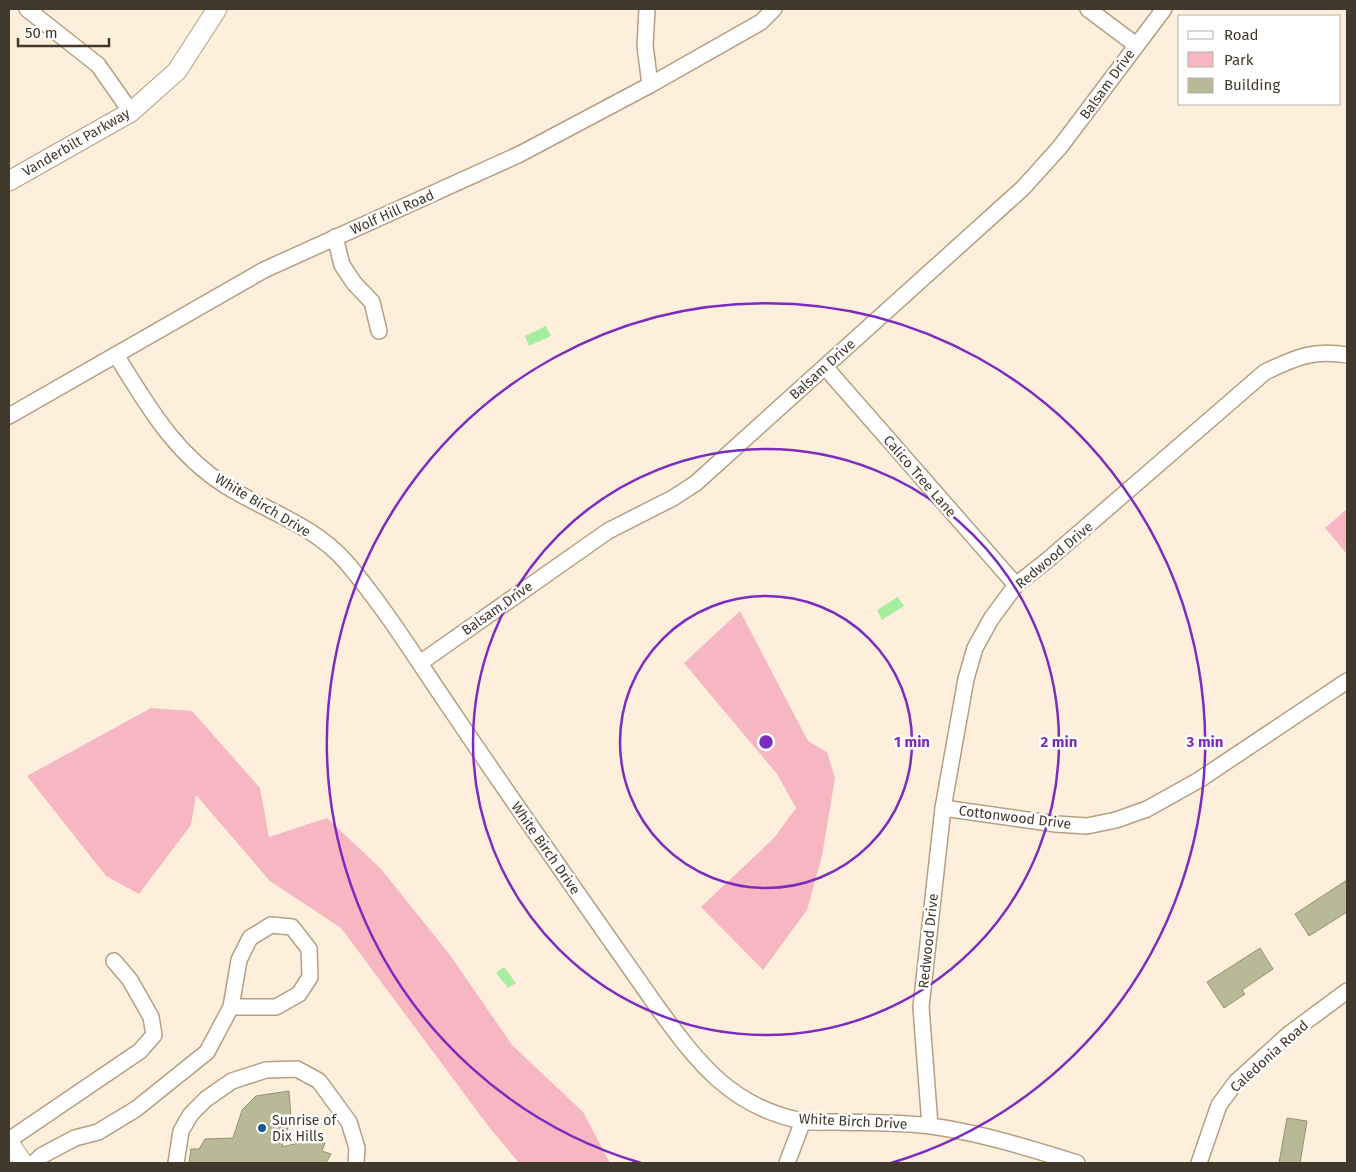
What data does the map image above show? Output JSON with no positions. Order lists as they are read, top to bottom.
{
  "streets": {
    "main road": ["Vanderbilt Parkway"],
    "street": [
      "Balsam Drive",
      "Wolf Hill Road",
      "Calico Tree Lane",
      "White Birch Drive",
      "Redwood Drive",
      "Cottonwood Drive",
      "Caledonia Road"
    ]
  },
  "crossings": [
    ["Balsam Drive", "Calico Tree Lane"],
    ["Balsam Drive", "White Birch Drive"],
    ["Wolf Hill Road", "White Birch Drive"],
    ["Calico Tree Lane", "Redwood Drive"],
    ["White Birch Drive", "Redwood Drive"],
    ["Redwood Drive", "Cottonwood Drive"]
  ],
  "places": ["Sunrise of Dix Hills"],
  "legend": ["Road", "Park", "Building"],
  "scale_bar": "50 m",
  "rings": ["1 min", "2 min", "3 min"]
}
